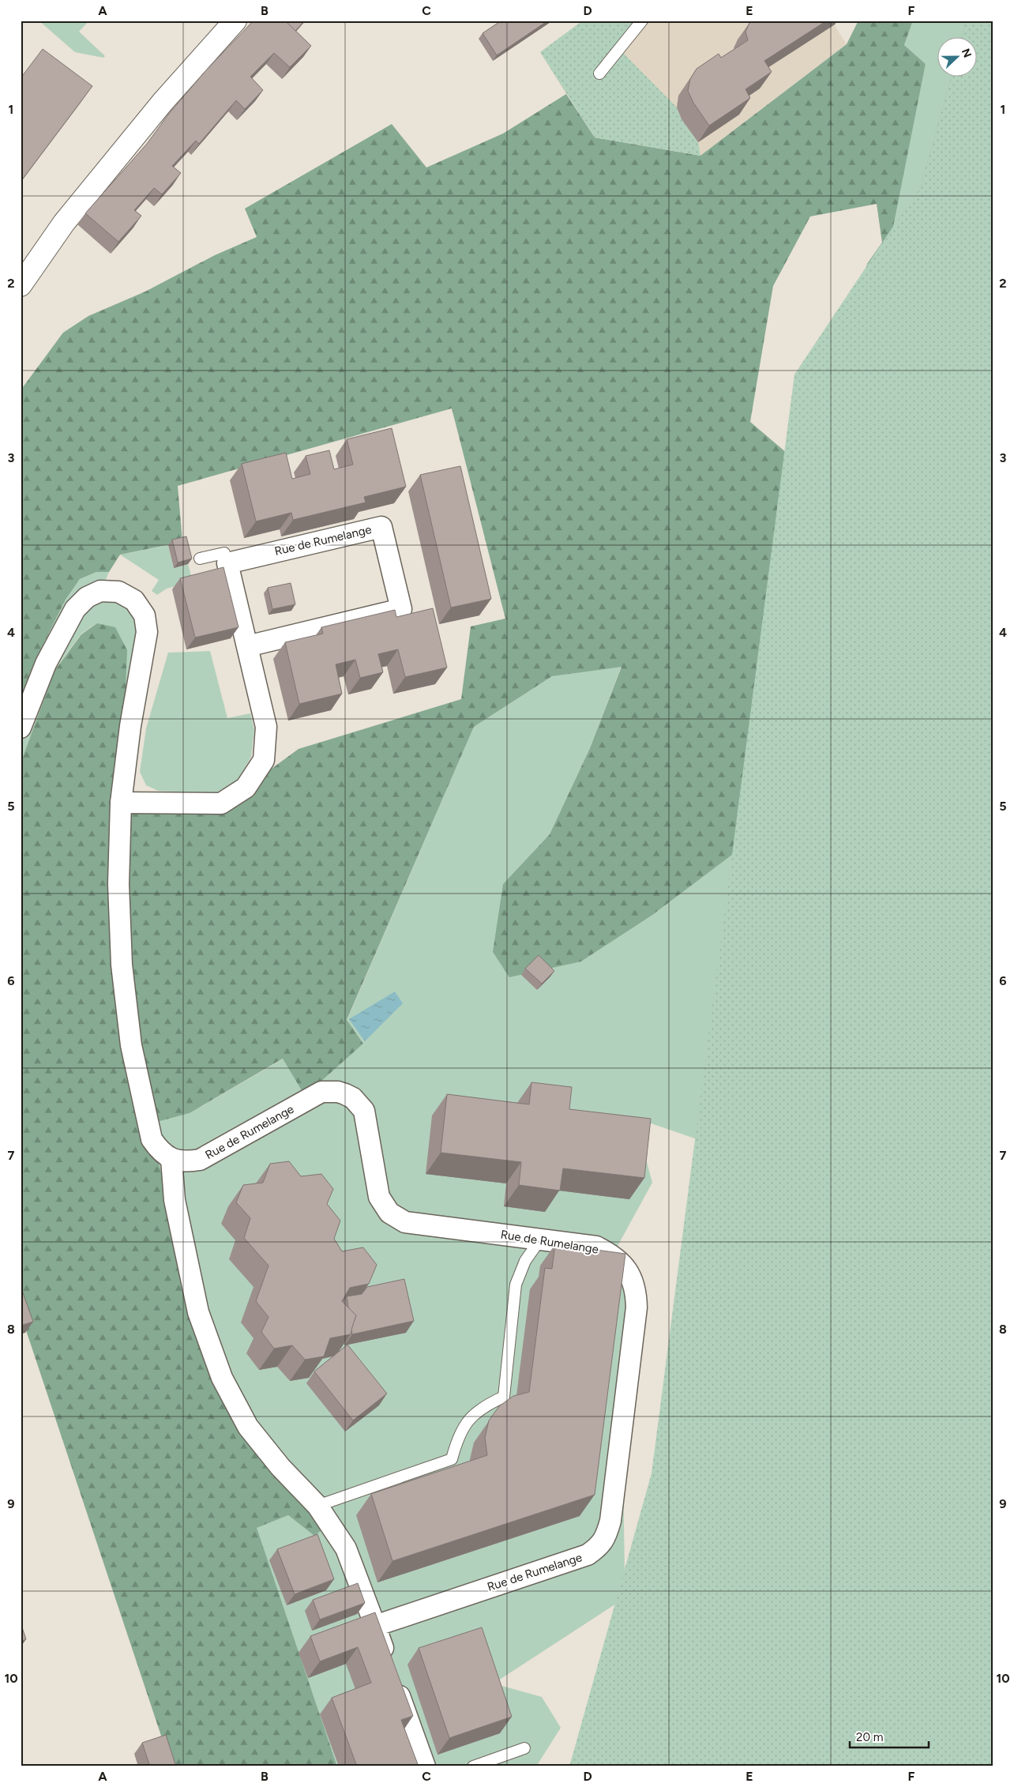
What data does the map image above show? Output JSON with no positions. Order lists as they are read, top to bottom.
{
  "streets": {
    "street": ["Rue de Rumelange"]
  },
  "scale_bar": "20 m",
  "north": "right",
  "grid": {
    "columns": [
      "A",
      "B",
      "C",
      "D",
      "E",
      "F"
    ],
    "rows": [
      "1",
      "2",
      "3",
      "4",
      "5",
      "6",
      "7",
      "8",
      "9",
      "10"
    ]
  }
}
